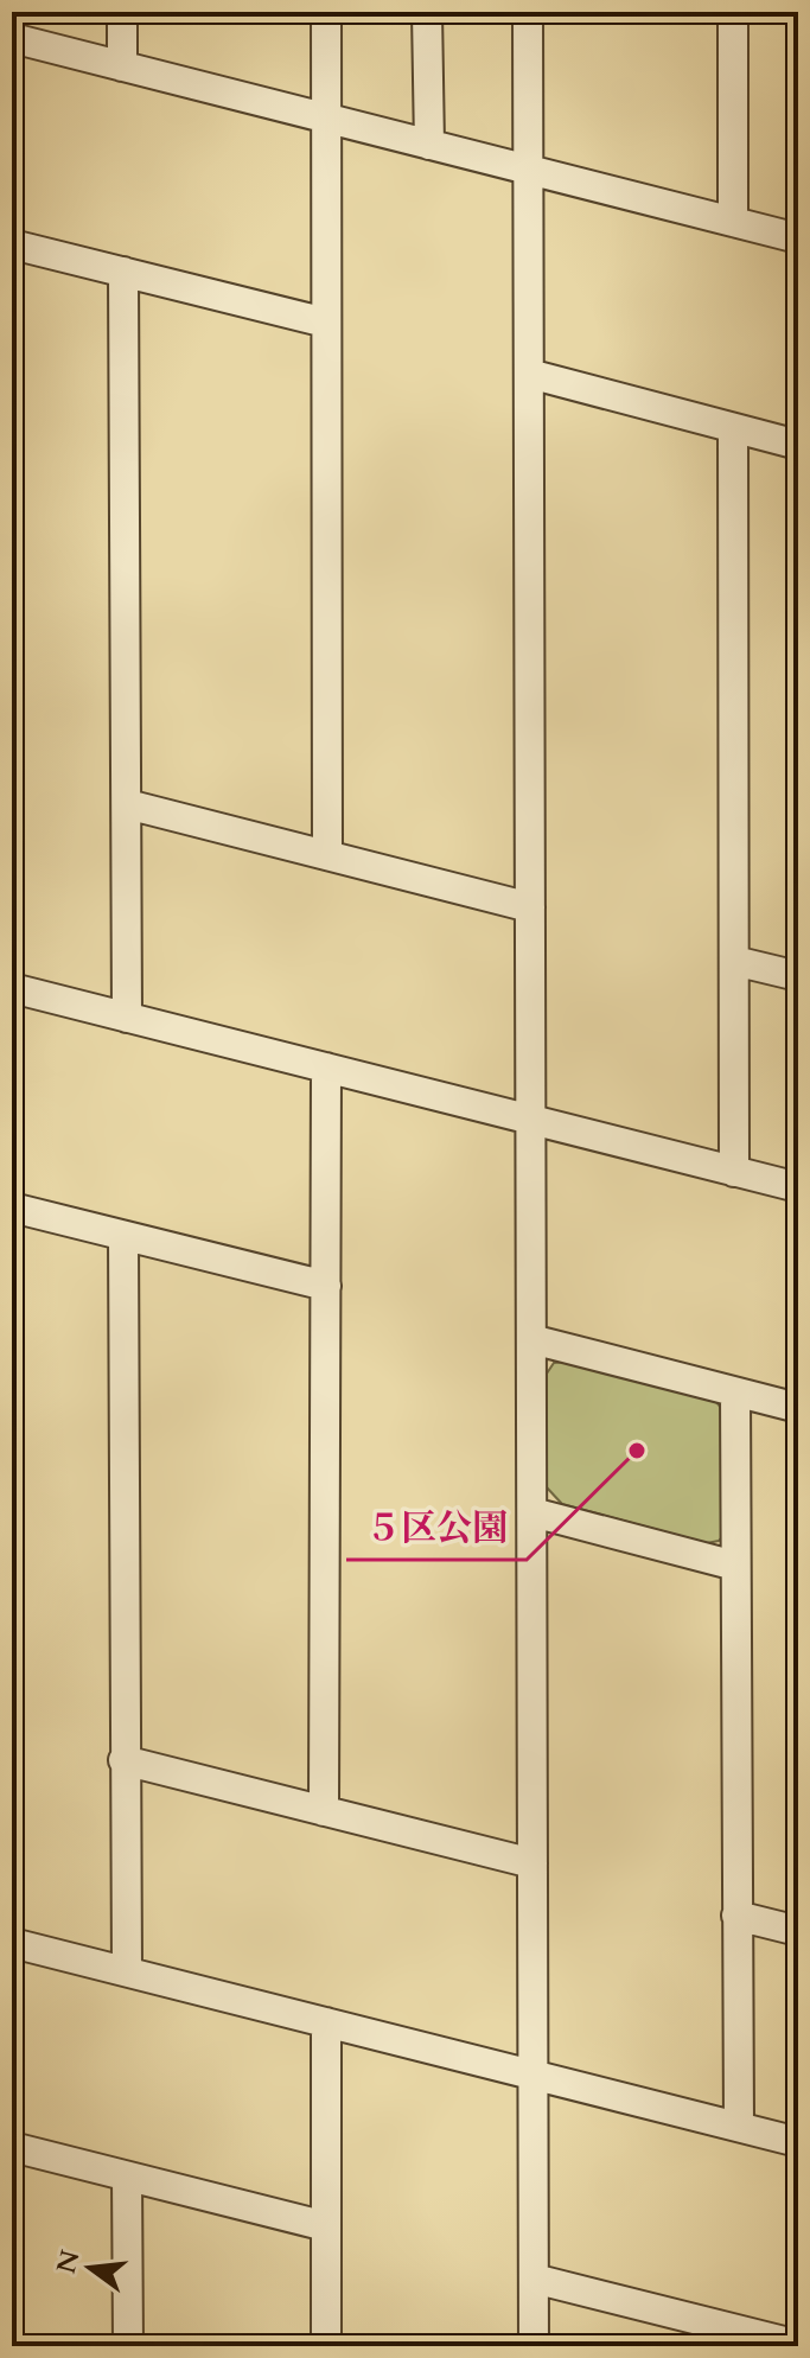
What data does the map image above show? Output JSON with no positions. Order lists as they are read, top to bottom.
{
  "places": ["５区公園"],
  "north": "left"
}
